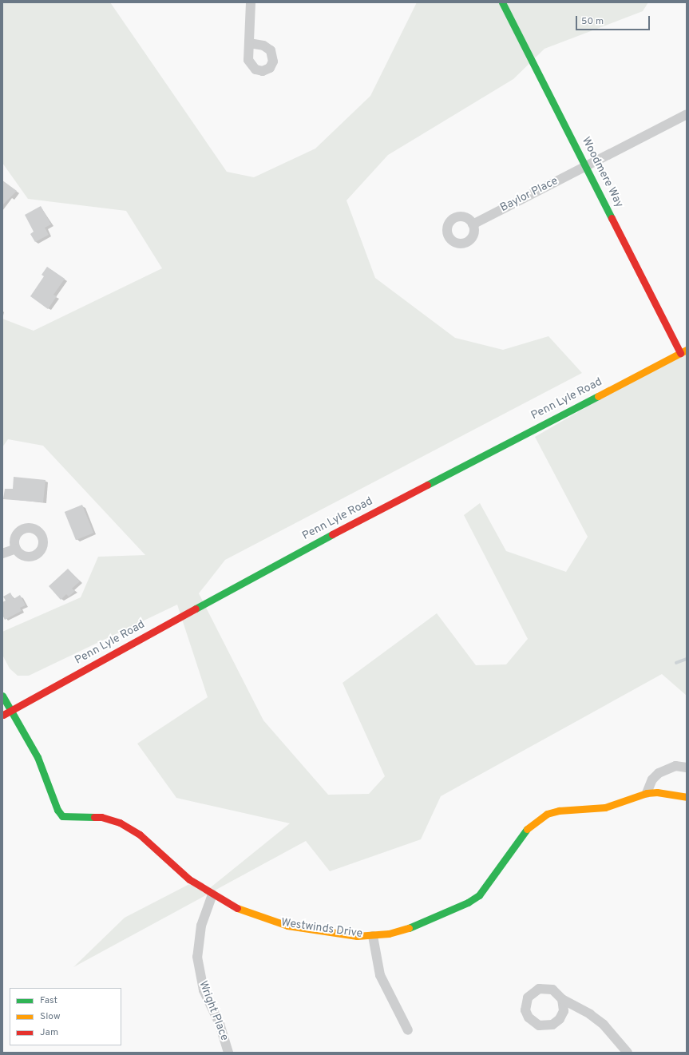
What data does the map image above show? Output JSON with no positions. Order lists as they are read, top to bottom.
{
  "streets": {
    "street": [
      "Woodmere Way",
      "Baylor Place",
      "Penn Lyle Road",
      "Westwinds Drive",
      "Wright Place"
    ]
  },
  "crossings": [
    ["Woodmere Way", "Baylor Place"],
    ["Woodmere Way", "Penn Lyle Road"],
    ["Penn Lyle Road", "Westwinds Drive"],
    ["Westwinds Drive", "Wright Place"]
  ],
  "legend": ["Fast", "Slow", "Jam"],
  "scale_bar": "50 m"
}
